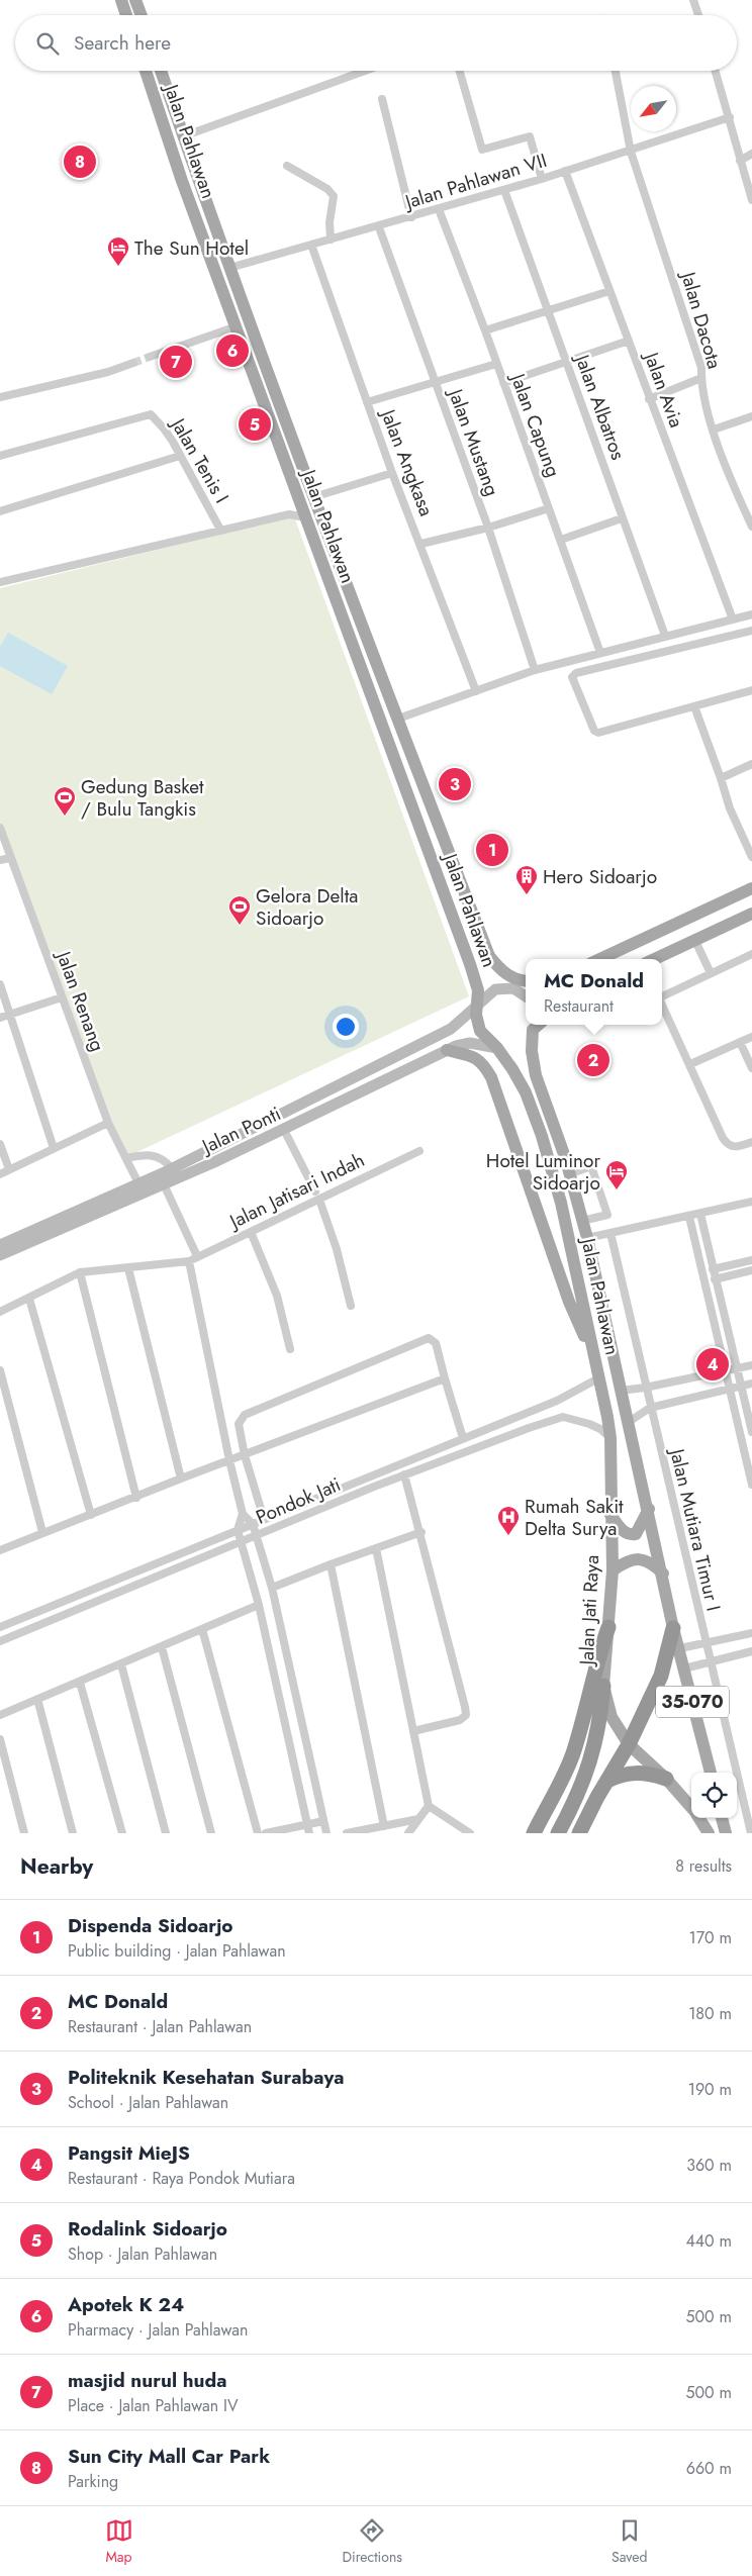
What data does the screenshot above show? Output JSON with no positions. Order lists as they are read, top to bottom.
{
  "streets": {
    "main road": [
      "Jalan Pahlawan",
      "Jalan Ponti",
      "Jalan Jati Raya",
      "35-070"
    ],
    "street": [
      "Jalan Pahlawan VII",
      "Jalan Dacota",
      "Jalan Avia",
      "Jalan Albatros",
      "Jalan Capung",
      "Jalan Mustang",
      "Jalan Tenis I",
      "Jalan Angkasa",
      "Jalan Renang",
      "Jalan Jatisari Indah",
      "Pondok Jati",
      "Jalan Mutiara Timur I"
    ]
  },
  "crossings": [
    ["Jalan Pahlawan", "Jalan Pahlawan VII"],
    ["Jalan Pahlawan", "Jalan Ponti"],
    ["Jalan Pahlawan", "Pondok Jati"],
    ["Jalan Pahlawan", "Jalan Jati Raya"],
    ["Jalan Pahlawan", "35-070"],
    ["Jalan Pahlawan VII", "Jalan Dacota"],
    ["Jalan Pahlawan VII", "Jalan Avia"],
    ["Jalan Pahlawan VII", "Jalan Albatros"],
    ["Jalan Pahlawan VII", "Jalan Capung"],
    ["Jalan Pahlawan VII", "Jalan Mustang"],
    ["Jalan Pahlawan VII", "Jalan Angkasa"],
    ["Jalan Renang", "Jalan Ponti"],
    ["Pondok Jati", "Jalan Jati Raya"]
  ],
  "places": {
    "hotel": ["The Sun Hotel", "Hotel Luminor Sidoarjo"],
    "sports": ["Gedung Basket / Bulu Tangkis", "Gelora Delta Sidoarjo"],
    "building": ["Hero Sidoarjo"],
    "hospital": ["Rumah Sakit Delta Surya"]
  },
  "north": "bottom left",
  "page": {
    "search": "Search here",
    "pins": [
      "8",
      "6",
      "7",
      "5",
      "3",
      "1",
      "2",
      "4"
    ],
    "popup": ["MC Donald", "Restaurant"],
    "heading": ["Nearby", "8 results"],
    "list": [
      {
        "mark": "1",
        "name": "Dispenda Sidoarjo",
        "note": "Public building · Jalan Pahlawan",
        "value": "170 m"
      },
      {
        "mark": "2",
        "name": "MC Donald",
        "note": "Restaurant · Jalan Pahlawan",
        "value": "180 m"
      },
      {
        "mark": "3",
        "name": "Politeknik Kesehatan Surabaya",
        "note": "School · Jalan Pahlawan",
        "value": "190 m"
      },
      {
        "mark": "4",
        "name": "Pangsit MieJS",
        "note": "Restaurant · Raya Pondok Mutiara",
        "value": "360 m"
      },
      {
        "mark": "5",
        "name": "Rodalink Sidoarjo",
        "note": "Shop · Jalan Pahlawan",
        "value": "440 m"
      },
      {
        "mark": "6",
        "name": "Apotek K 24",
        "note": "Pharmacy · Jalan Pahlawan",
        "value": "500 m"
      },
      {
        "mark": "7",
        "name": "masjid nurul huda",
        "note": "Place · Jalan Pahlawan IV",
        "value": "500 m"
      },
      {
        "mark": "8",
        "name": "Sun City Mall Car Park",
        "note": "Parking",
        "value": "660 m"
      }
    ],
    "nav": ["Map", "Directions", "Saved"]
  }
}
